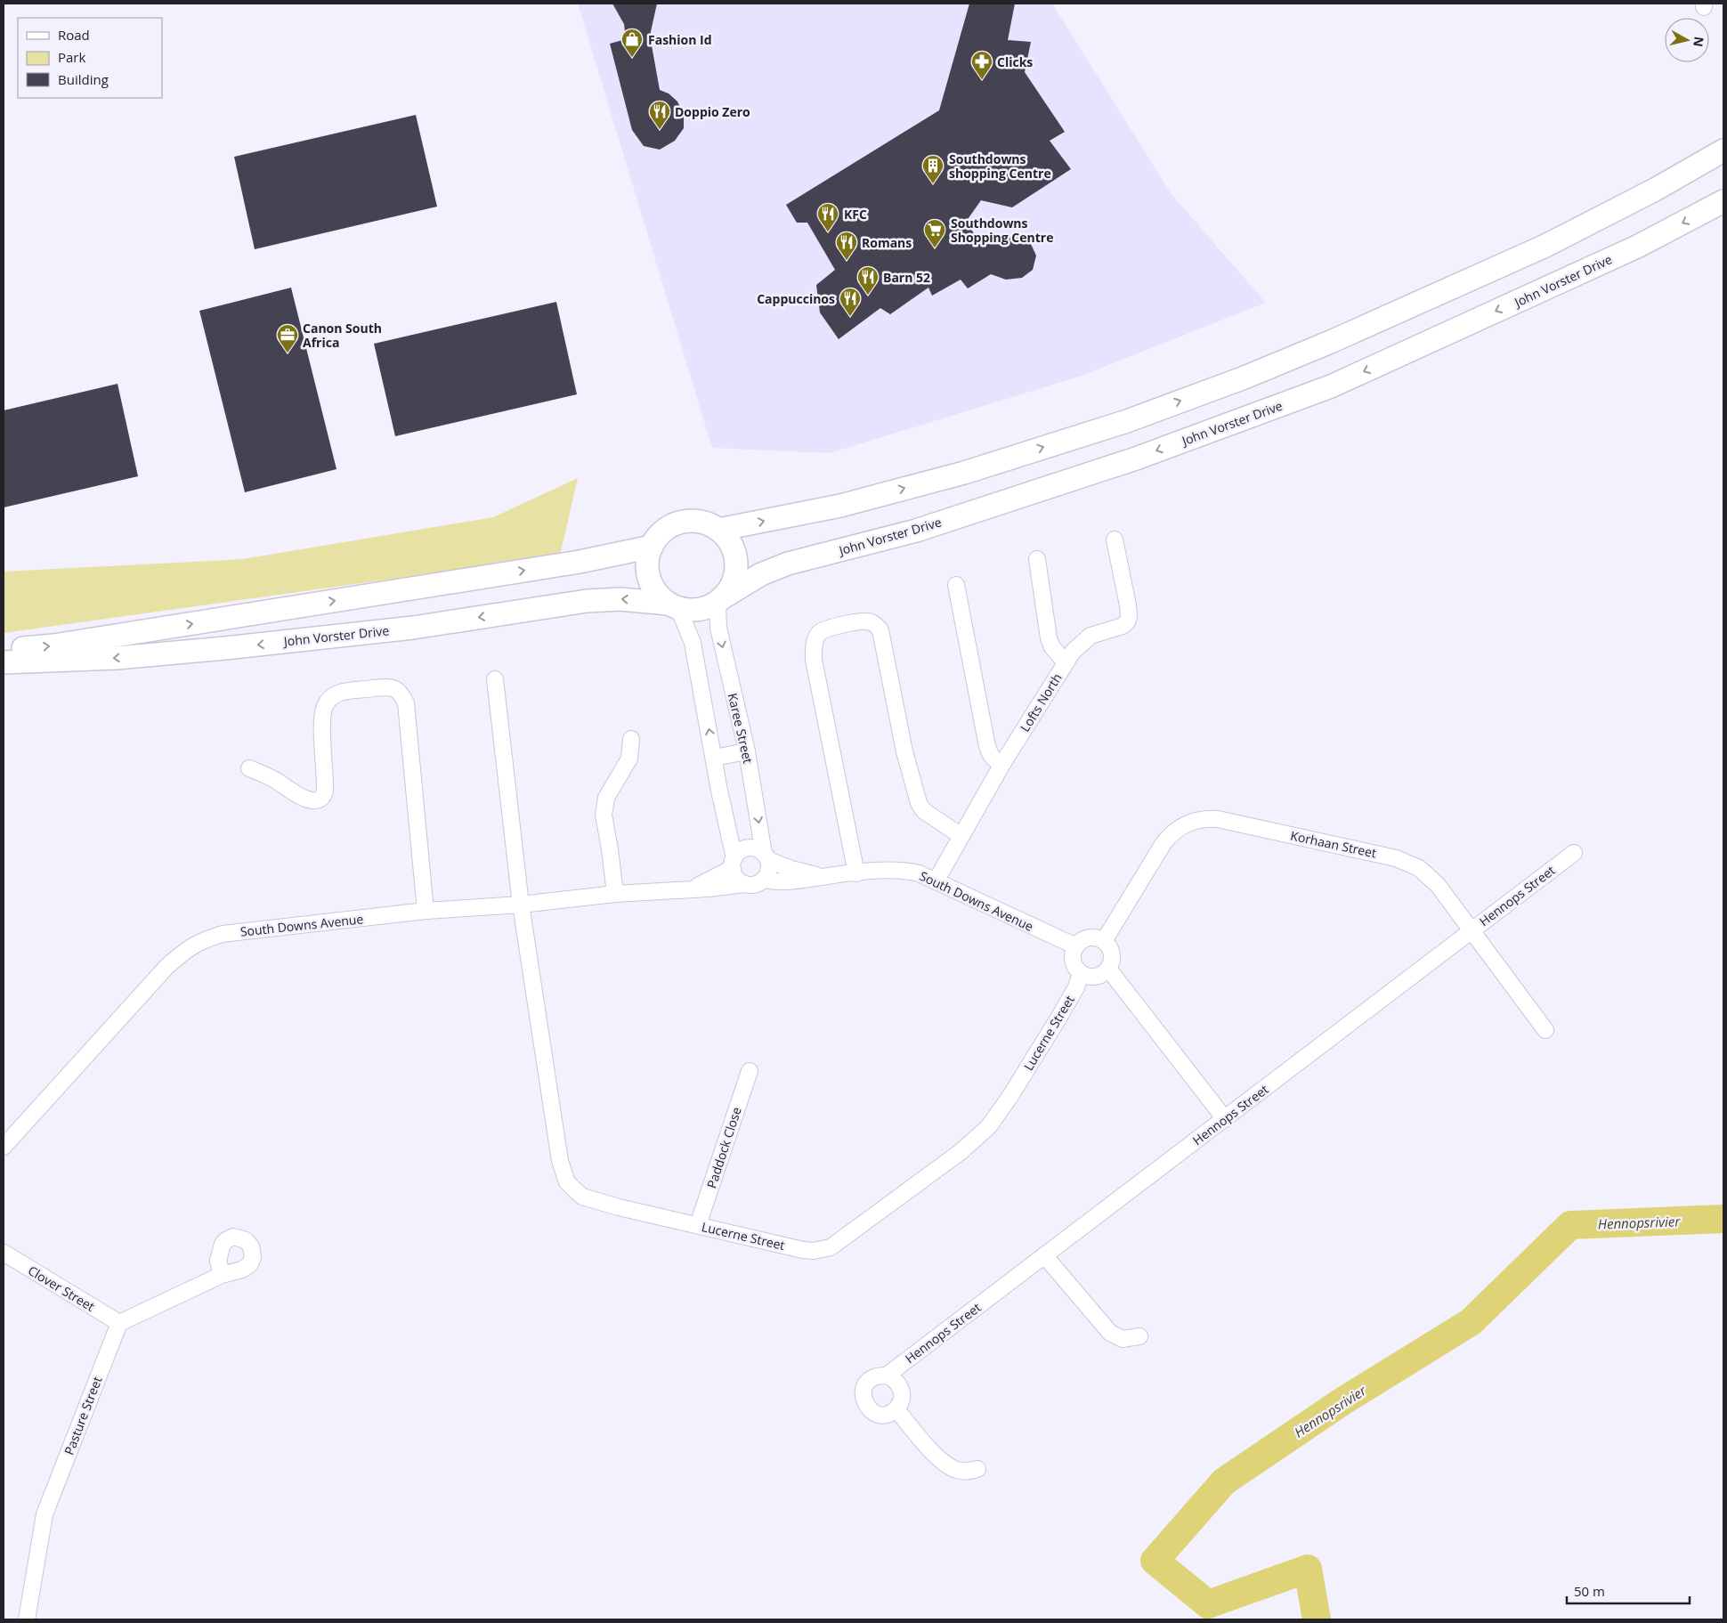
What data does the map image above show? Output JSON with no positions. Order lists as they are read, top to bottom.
{
  "streets": {
    "street": [
      "John Vorster Drive",
      "Lofts North",
      "Karee Street",
      "Korhaan Street",
      "Hennops Street",
      "South Downs Avenue",
      "Lucerne Street",
      "Paddock Close",
      "Clover Street",
      "Pasture Street"
    ]
  },
  "crossings": [
    ["John Vorster Drive", "Karee Street"],
    ["Lofts North", "South Downs Avenue"],
    ["Karee Street", "South Downs Avenue"],
    ["Korhaan Street", "Hennops Street"],
    ["Korhaan Street", "South Downs Avenue"],
    ["Korhaan Street", "Lucerne Street"],
    ["South Downs Avenue", "Lucerne Street"],
    ["Lucerne Street", "Paddock Close"],
    ["Clover Street", "Pasture Street"]
  ],
  "water": ["Hennopsrivier"],
  "places": {
    "shop": ["Fashion Id"],
    "pharmacy": ["Clicks"],
    "restaurant": [
      "Doppio Zero",
      "KFC",
      "Romans",
      "Barn 52",
      "Cappuccinos"
    ],
    "building": ["Southdowns shopping Centre"],
    "supermarket": ["Southdowns Shopping Centre"],
    "office": ["Canon South Africa"]
  },
  "legend": ["Road", "Park", "Building"],
  "scale_bar": "50 m",
  "north": "right"
}
